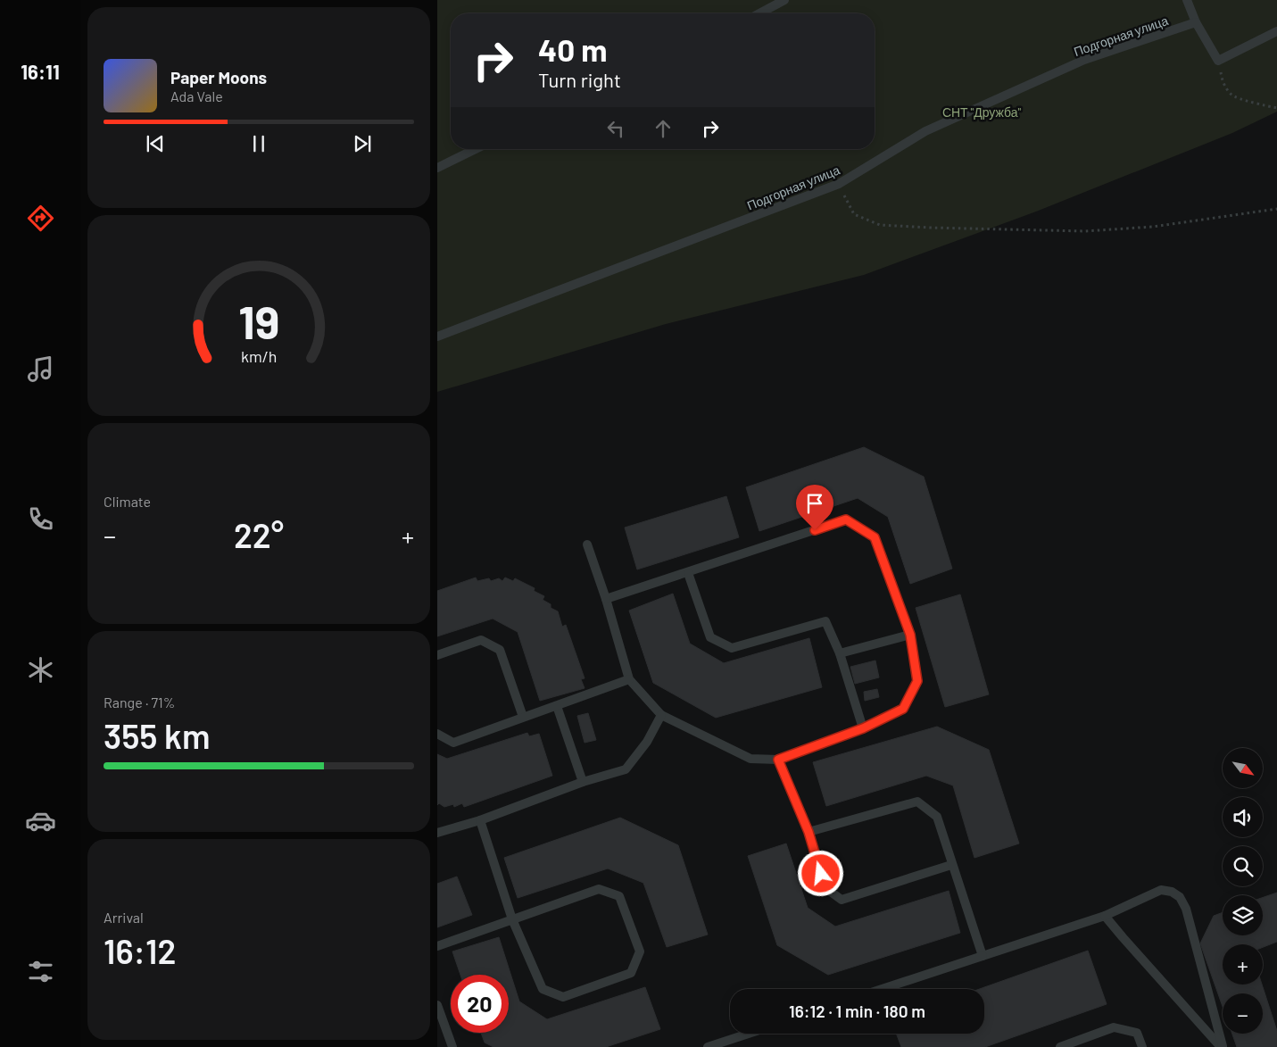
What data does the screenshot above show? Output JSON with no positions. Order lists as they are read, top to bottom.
{
  "streets": {
    "lane": ["Подгорная улица"]
  },
  "parks": ["СНТ \"Дружба\""],
  "north": "bottom right",
  "page": {
    "tabs": "16:11",
    "turn": ["40 m", "Turn right"],
    "song": ["Paper Moons", "Ada Vale"],
    "tile": [
      "Climate",
      ["Range · 71%", "355 km"],
      ["Arrival", "16:12"]
    ],
    "heat": ["−", "22°", "+"],
    "map_buttons": ["+", "−"],
    "limit": "20",
    "trip": "16:12 · 1 min · 180 m",
    "gauge": ["19", "km/h"]
  }
}
